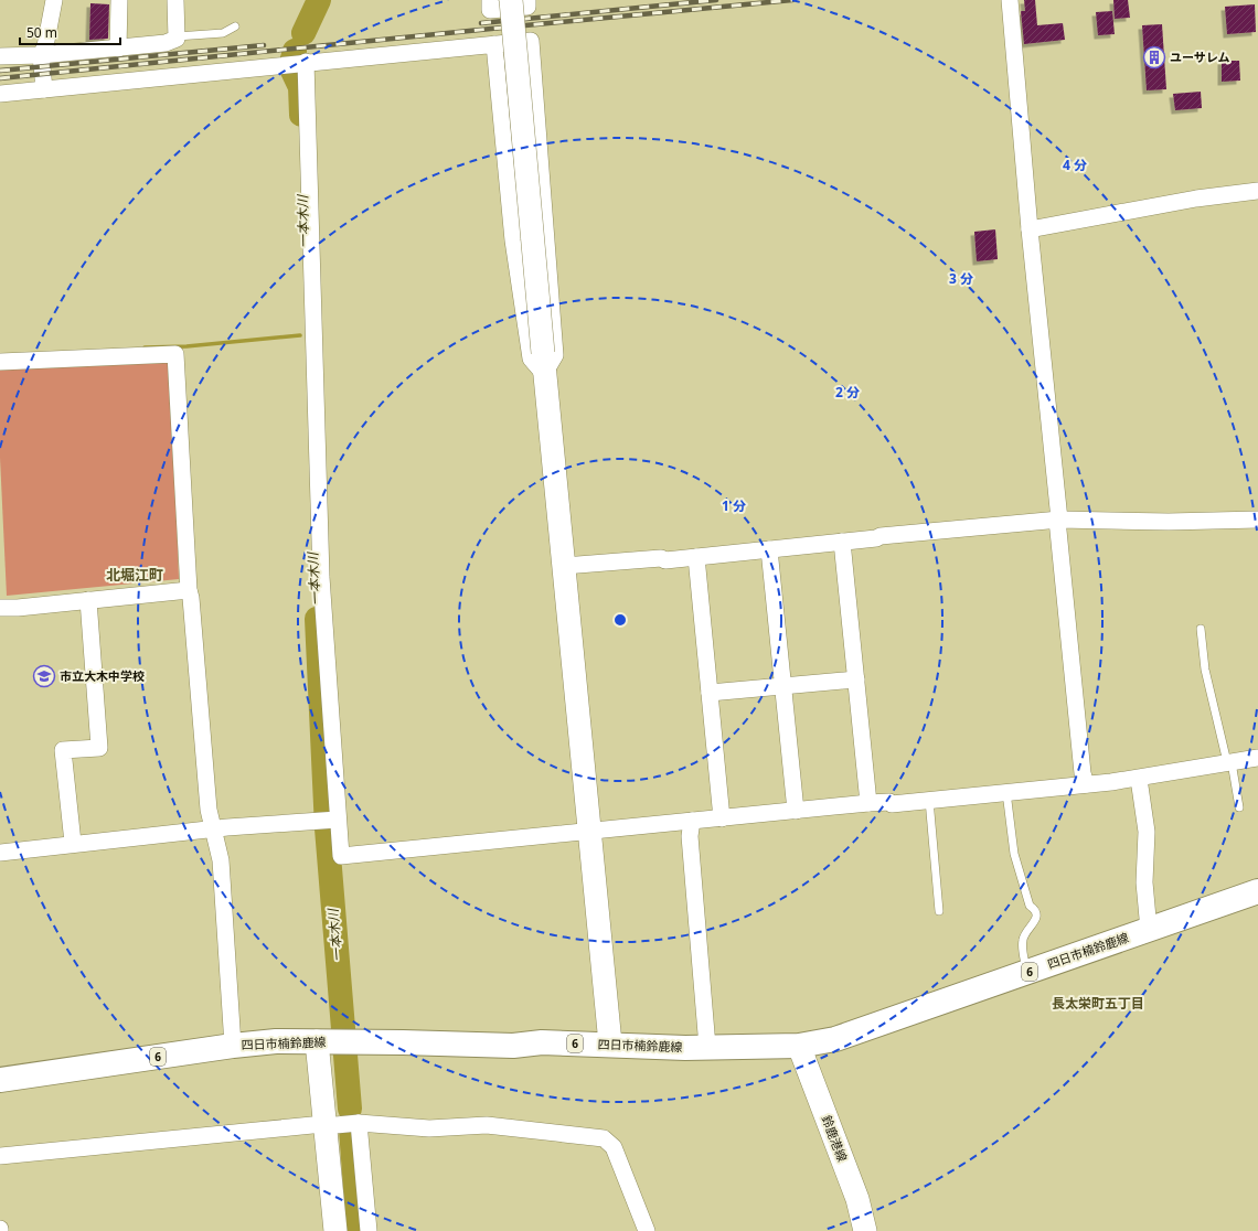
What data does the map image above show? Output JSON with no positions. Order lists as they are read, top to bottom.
{
  "streets": {
    "main road": ["四日市楠鈴鹿線", "6"],
    "street": ["鈴鹿港線"]
  },
  "crossings": [
    ["四日市楠鈴鹿線", "鈴鹿港線"]
  ],
  "districts": ["北堀江町", "長太栄町五丁目"],
  "water": ["一本木川"],
  "places": {
    "building": ["ユーサレム"],
    "school or university": ["市立大木中学校"]
  },
  "scale_bar": "50 m",
  "rings": [
    "4 分",
    "3 分",
    "2 分",
    "1 分"
  ]
}
